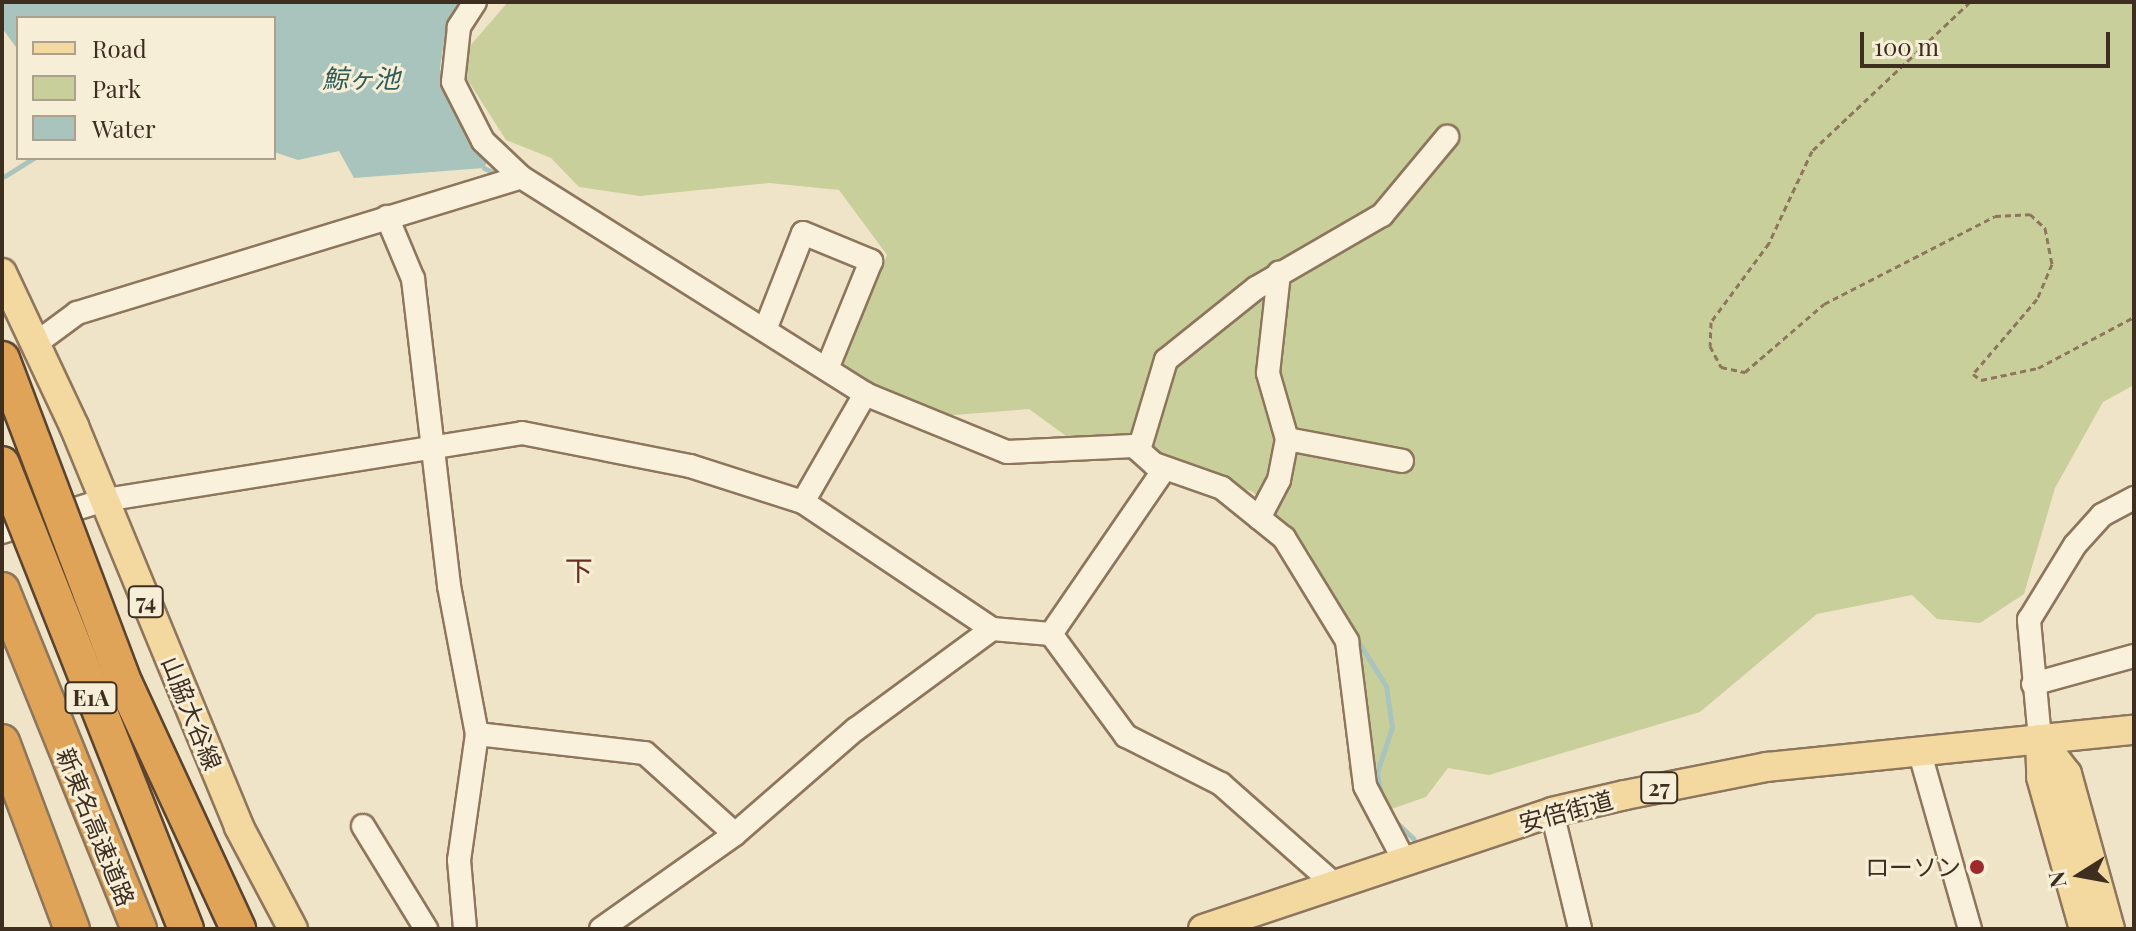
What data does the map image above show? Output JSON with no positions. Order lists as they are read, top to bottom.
{
  "streets": {
    "highway": ["E1A", "新東名高速道路"],
    "main road": [
      "74",
      "山脇大谷線",
      "27",
      "安倍街道"
    ]
  },
  "districts": ["下"],
  "water": ["鯨ヶ池"],
  "places": ["ローソン"],
  "legend": ["Road", "Park", "Water"],
  "scale_bar": "100 m",
  "north": "left"
}
